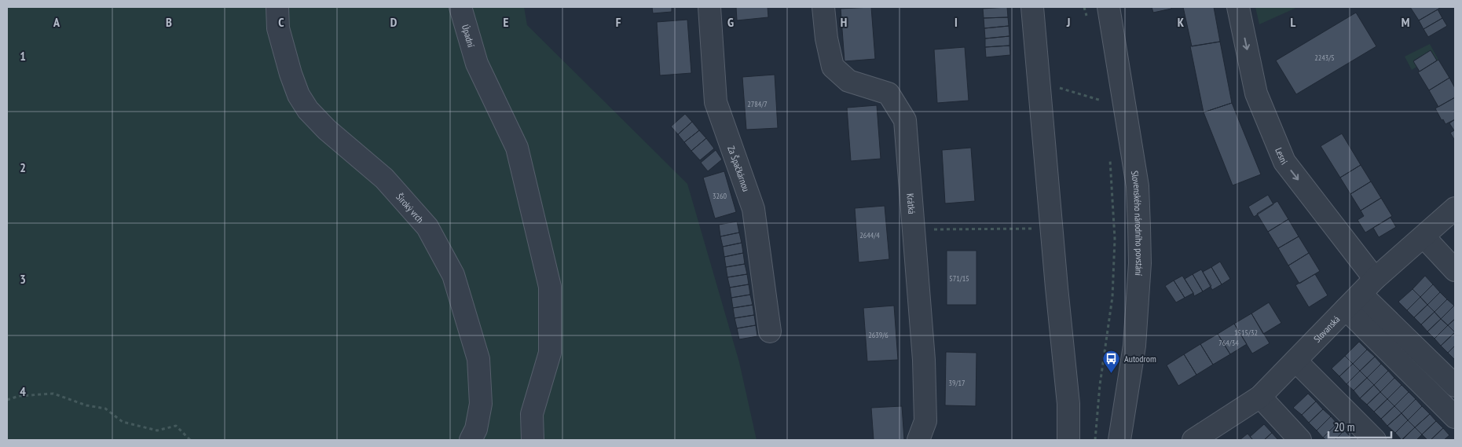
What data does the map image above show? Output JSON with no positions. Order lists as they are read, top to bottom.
{
  "streets": {
    "street": [
      "Úpadní",
      "Lesní",
      "Za Špačkárnou",
      "Krátká",
      "Široký vrch",
      "Slovenského národního povstání",
      "Slovanská"
    ]
  },
  "crossings": [
    ["Lesní", "Slovanská"]
  ],
  "one_way": ["Lesní"],
  "places": {
    "bus stop": ["Autodrom"]
  },
  "house_numbers": [
    "2243/5",
    "2784/7",
    "3260",
    "2644/4",
    "571/15",
    "1515/32",
    "2639/6",
    "764/34",
    "39/17"
  ],
  "scale_bar": "20 m",
  "grid": {
    "columns": [
      "A",
      "B",
      "C",
      "D",
      "E",
      "F",
      "G",
      "H",
      "I",
      "J",
      "K",
      "L",
      "M"
    ],
    "rows": [
      "1",
      "2",
      "3",
      "4"
    ]
  }
}
